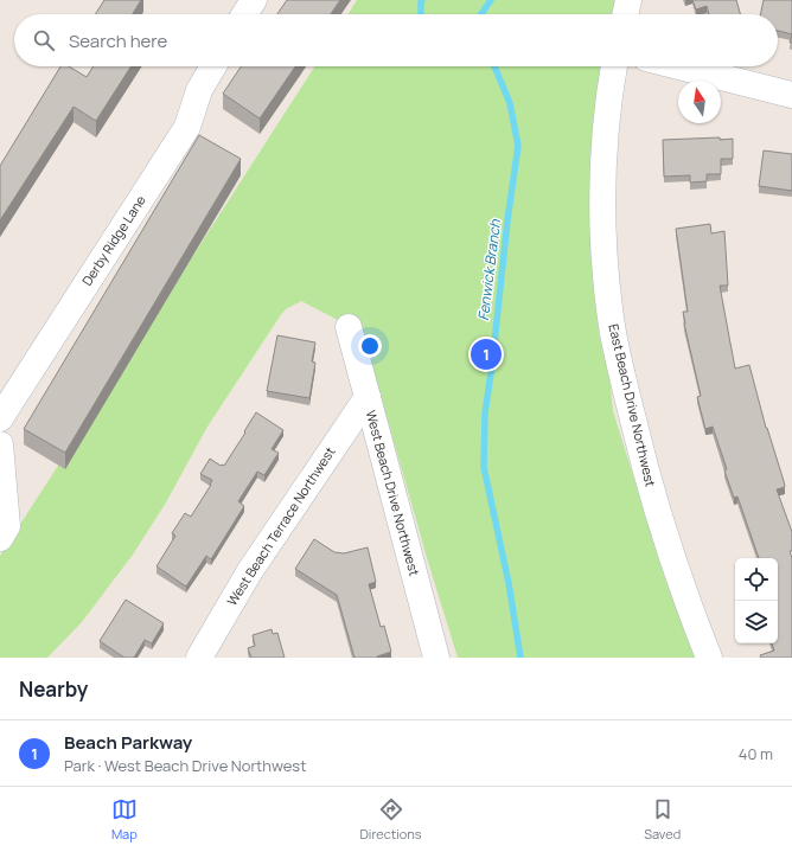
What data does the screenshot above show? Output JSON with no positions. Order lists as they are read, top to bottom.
{
  "streets": {
    "street": [
      "Derby Ridge Lane",
      "East Beach Drive Northwest",
      "West Beach Drive Northwest",
      "West Beach Terrace Northwest"
    ]
  },
  "crossings": [
    ["West Beach Drive Northwest", "West Beach Terrace Northwest"]
  ],
  "water": ["Fenwick Branch"],
  "north": "top",
  "page": {
    "search": "Search here",
    "pins": "1",
    "heading": "Nearby",
    "list": [
      {
        "mark": "1",
        "name": "Beach Parkway",
        "note": "Park · West Beach Drive Northwest",
        "value": "40 m"
      }
    ],
    "nav": ["Map", "Directions", "Saved"]
  }
}
